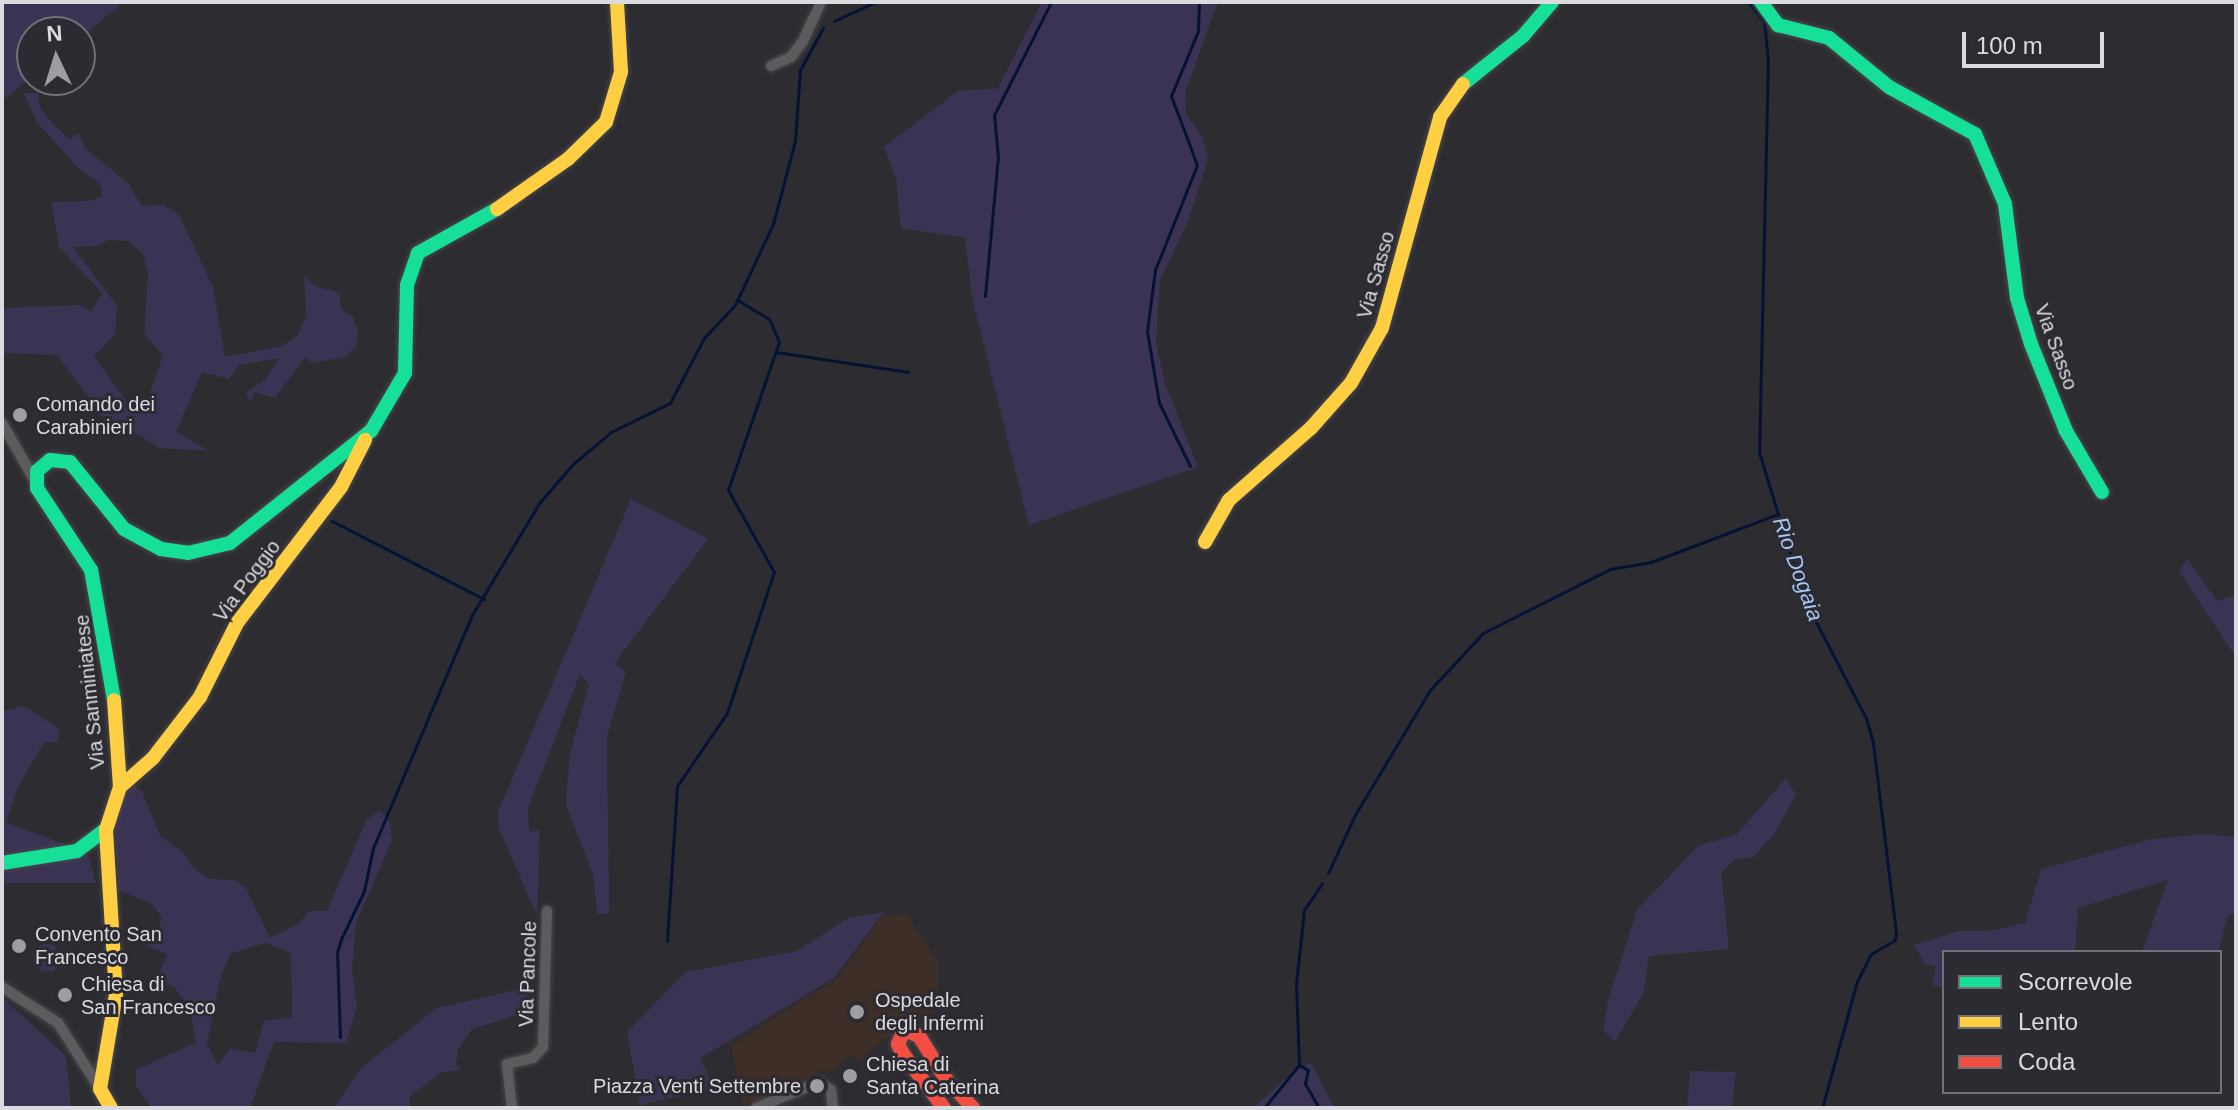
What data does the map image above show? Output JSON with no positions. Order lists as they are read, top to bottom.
{
  "streets": {
    "main road": ["Via Sasso", "Via Poggio", "Via Sanminiatese"],
    "street": ["Via Pancole"]
  },
  "crossings": [
    ["Via Poggio", "Via Sanminiatese"]
  ],
  "water": ["Rio Dogaia"],
  "places": [
    "Comando dei Carabinieri",
    "Convento San Francesco",
    "Chiesa di San Francesco",
    "Ospedale degli Infermi",
    "Chiesa di Santa Caterina",
    "Piazza Venti Settembre"
  ],
  "legend": ["Scorrevole", "Lento", "Coda"],
  "scale_bar": "100 m",
  "north": "top"
}
